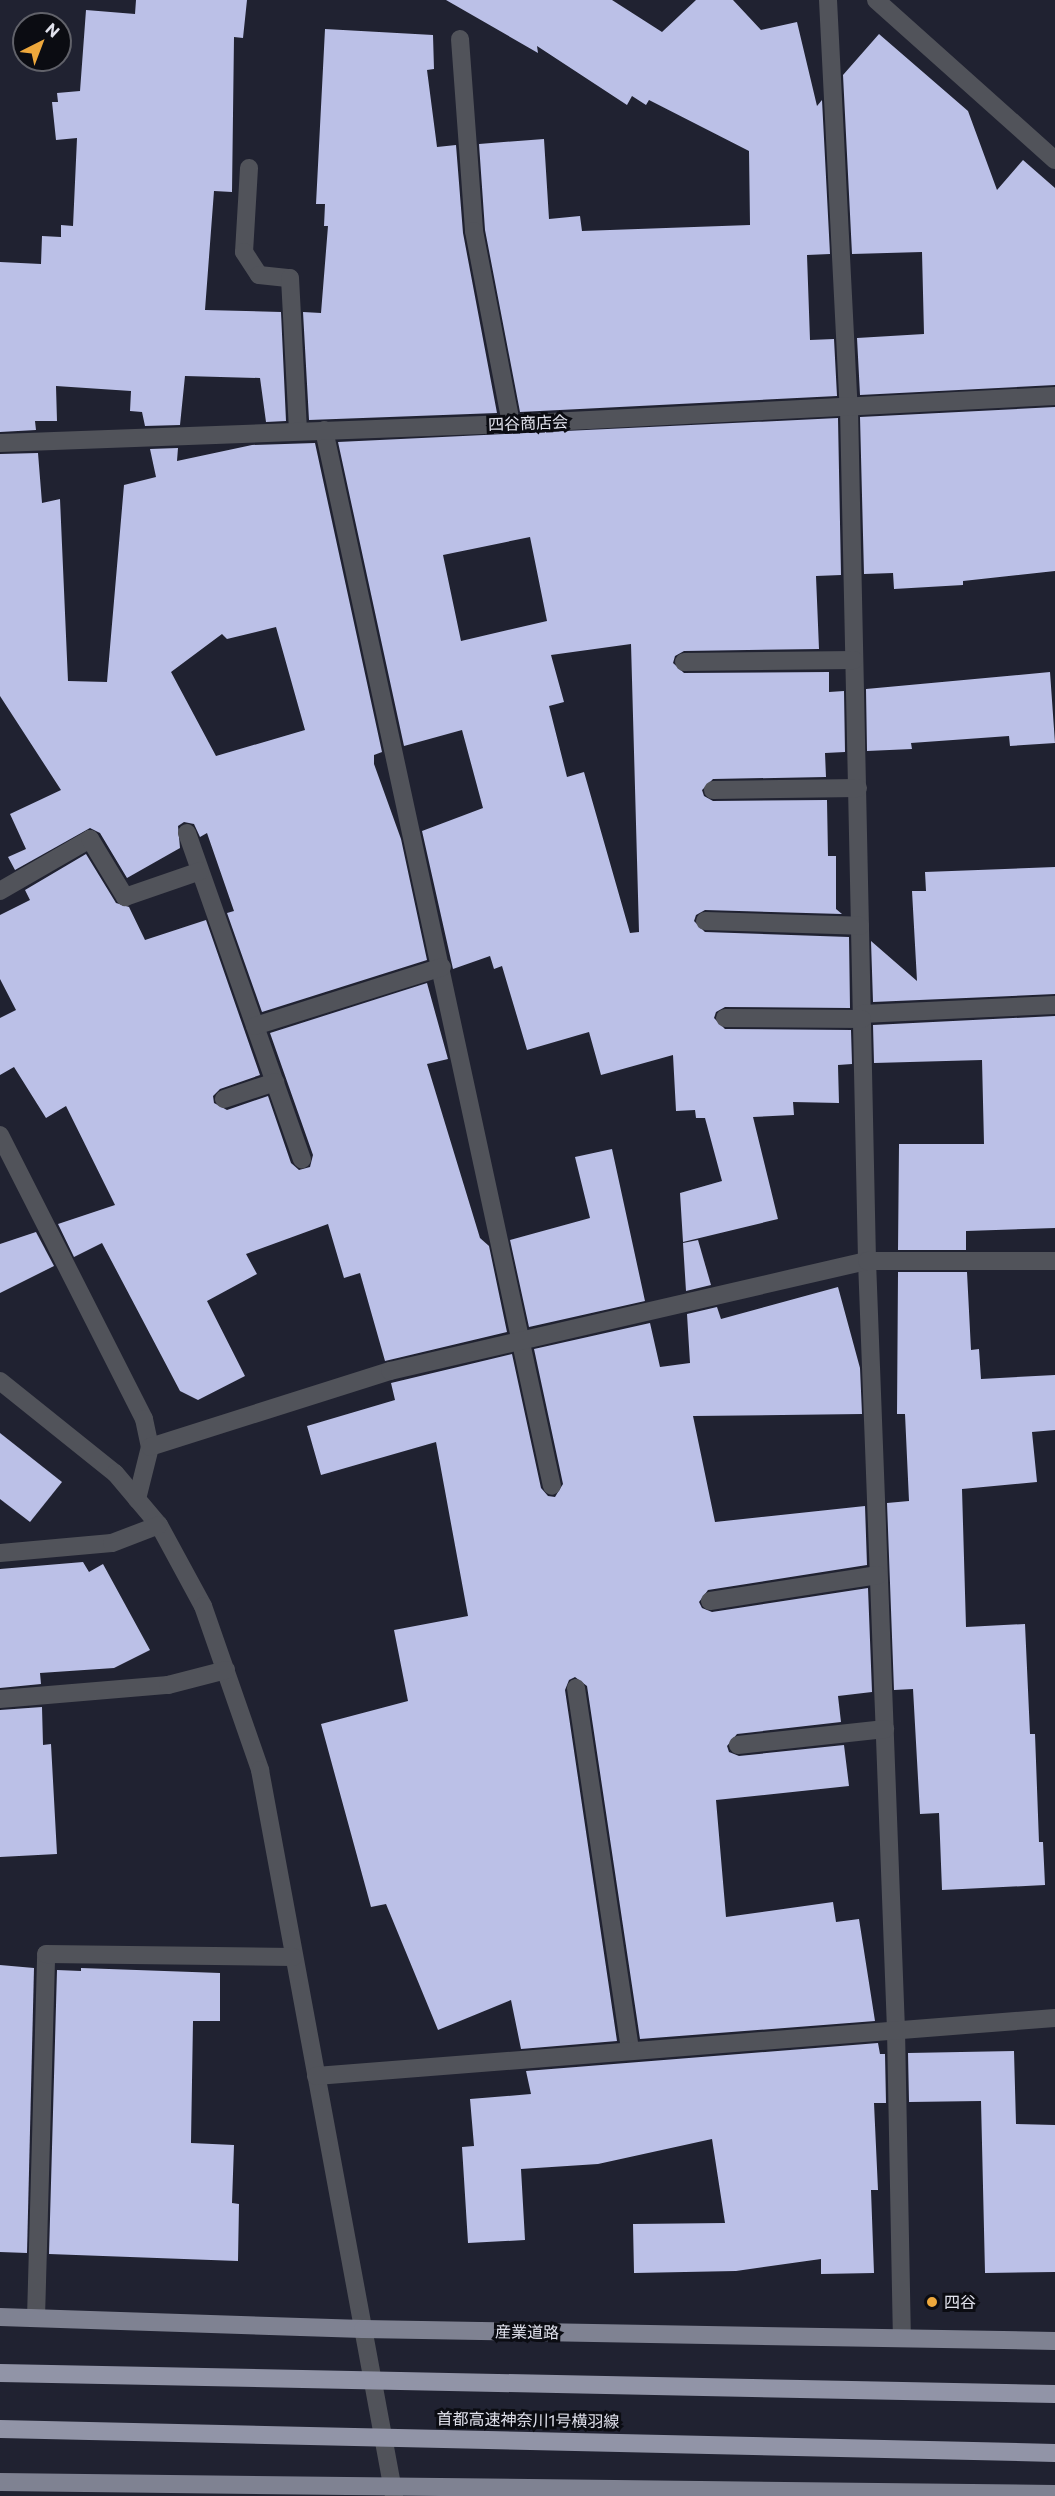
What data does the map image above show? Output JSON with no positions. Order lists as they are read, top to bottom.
{
  "streets": {
    "highway": ["首都高速神奈川1号横羽線"],
    "main road": ["産業道路"],
    "street": ["四谷商店会"]
  },
  "places": ["四谷"],
  "north": "top right"
}
